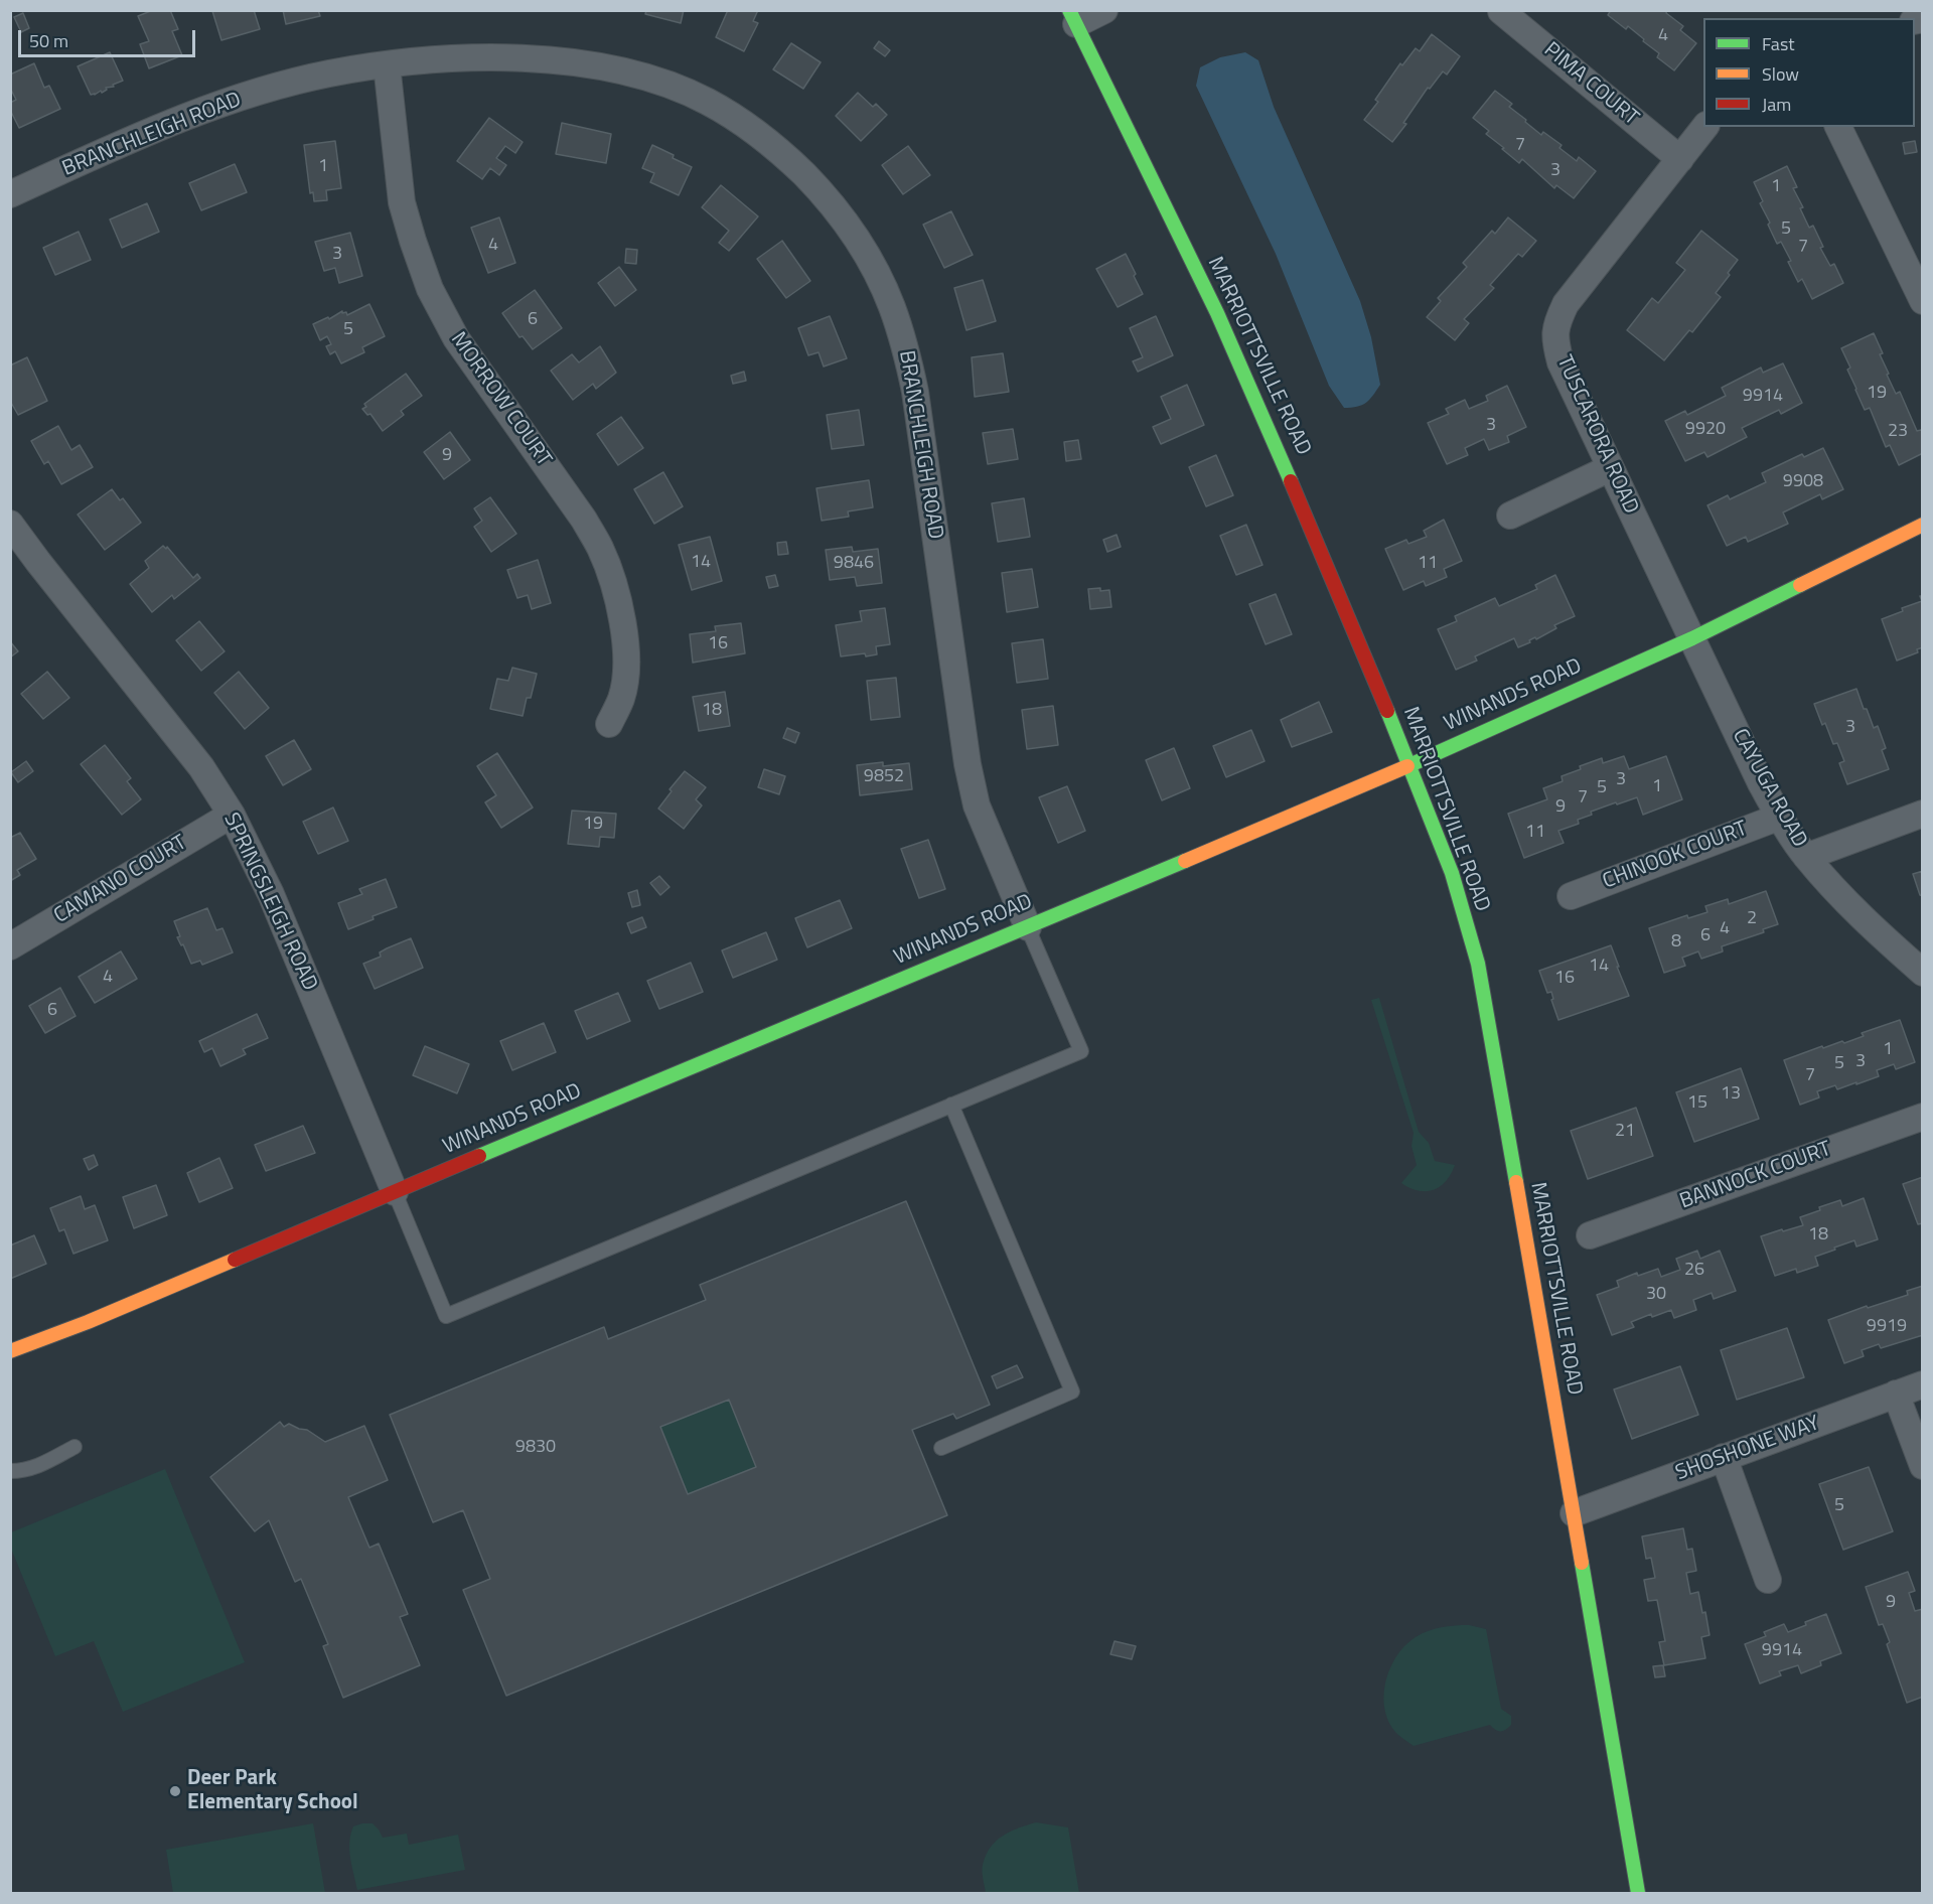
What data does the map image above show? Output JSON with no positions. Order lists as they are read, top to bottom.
{
  "streets": {
    "street": [
      "PIMA COURT",
      "BRANCHLEIGH ROAD",
      "MARRIOTTSVILLE ROAD",
      "MORROW COURT",
      "TUSCARORA ROAD",
      "WINANDS ROAD",
      "CAYUGA ROAD",
      "CHINOOK COURT",
      "CAMANO COURT",
      "SPRINGSLEIGH ROAD",
      "BANNOCK COURT",
      "SHOSHONE WAY"
    ]
  },
  "crossings": [
    ["PIMA COURT", "TUSCARORA ROAD"],
    ["BRANCHLEIGH ROAD", "MORROW COURT"],
    ["BRANCHLEIGH ROAD", "WINANDS ROAD"],
    ["MARRIOTTSVILLE ROAD", "WINANDS ROAD"],
    ["MARRIOTTSVILLE ROAD", "SHOSHONE WAY"],
    ["TUSCARORA ROAD", "WINANDS ROAD"],
    ["TUSCARORA ROAD", "CAYUGA ROAD"],
    ["WINANDS ROAD", "CAYUGA ROAD"],
    ["WINANDS ROAD", "SPRINGSLEIGH ROAD"],
    ["CAYUGA ROAD", "CHINOOK COURT"],
    ["CAMANO COURT", "SPRINGSLEIGH ROAD"]
  ],
  "places": ["Deer Park Elementary School"],
  "house_numbers": [
    "4",
    "7",
    "1",
    "3",
    "1",
    "5",
    "4",
    "7",
    "3",
    "6",
    "5",
    "19",
    "9914",
    "3",
    "9920",
    "23",
    "9",
    "9908",
    "14",
    "9846",
    "11",
    "16",
    "18",
    "3",
    "9852",
    "3",
    "1",
    "5",
    "7",
    "9",
    "19",
    "11",
    "2",
    "4",
    "6",
    "8",
    "14",
    "4",
    "16",
    "6",
    "1",
    "3",
    "5",
    "7",
    "13",
    "15",
    "21",
    "18",
    "26",
    "30",
    "9919",
    "9830",
    "5",
    "9",
    "9914"
  ],
  "legend": ["Fast", "Slow", "Jam"],
  "scale_bar": "50 m"
}
